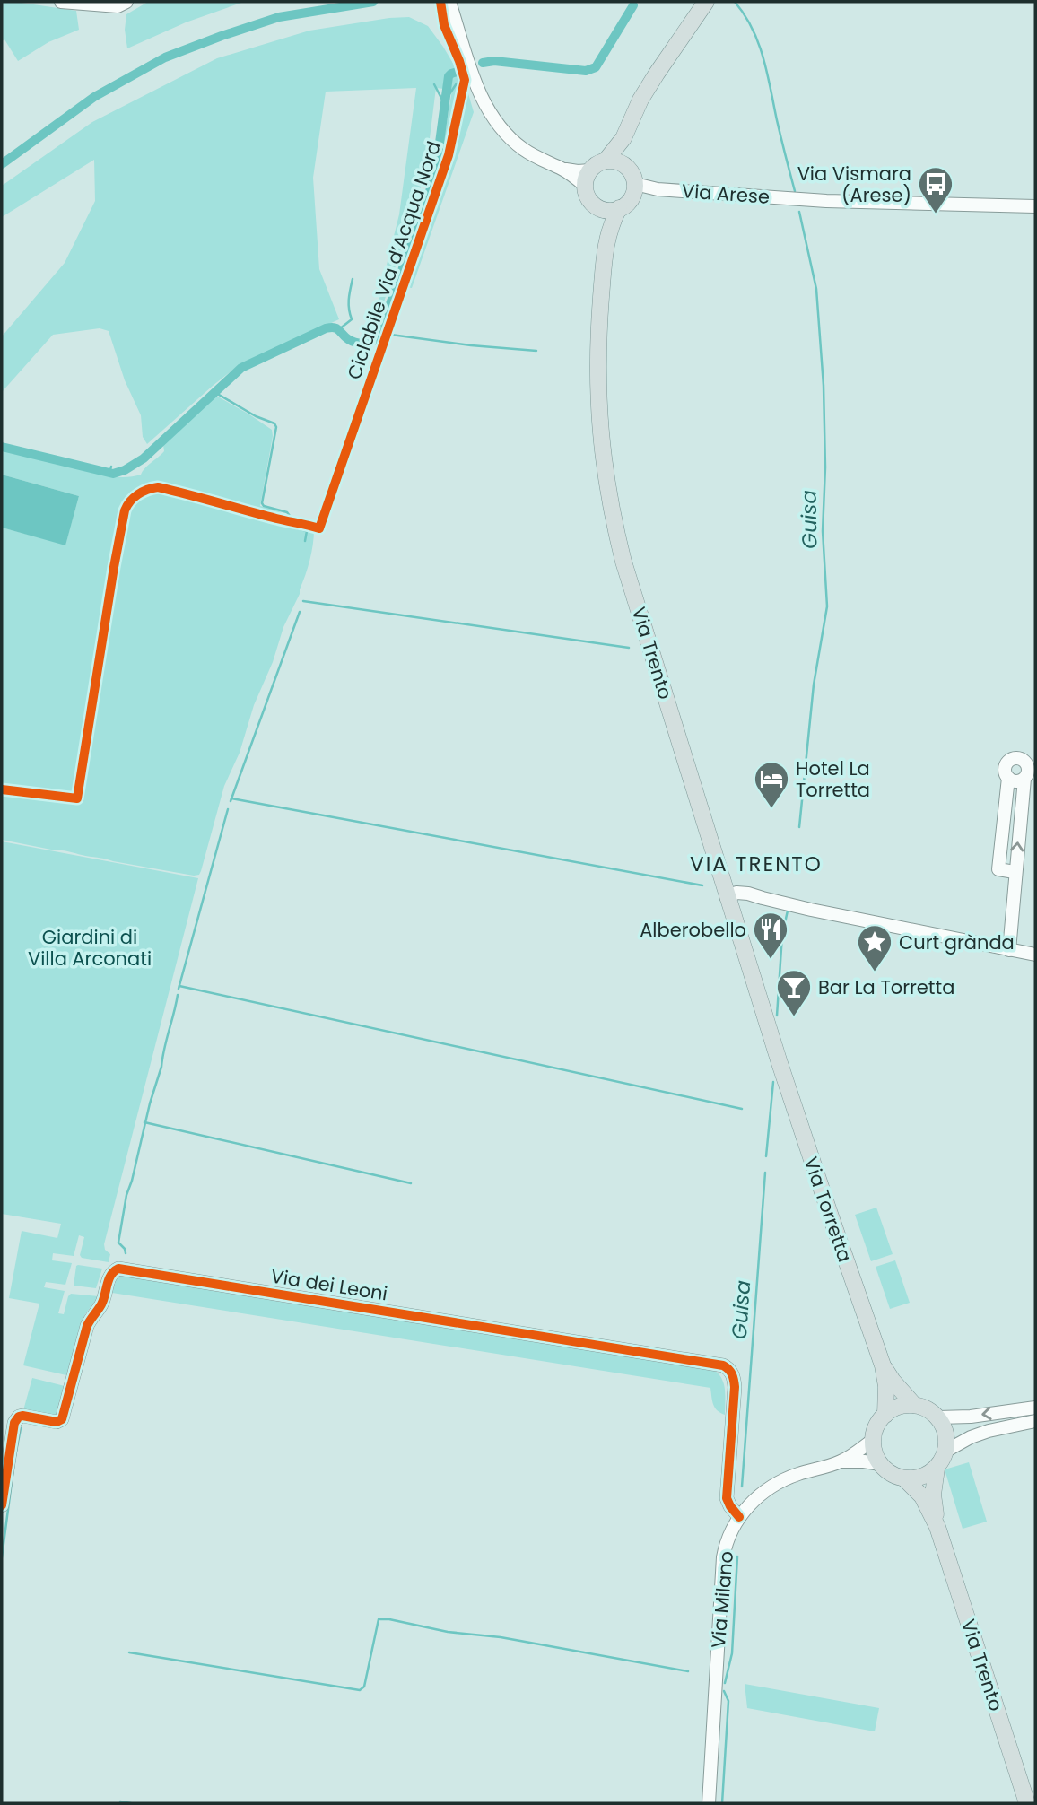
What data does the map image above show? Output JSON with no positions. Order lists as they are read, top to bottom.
{
  "streets": {
    "main road": ["Via Trento", "Via Torretta"],
    "street": ["Via Arese", "Via dei Leoni", "Via Milano"],
    "cycle path": ["Ciclabile Via d’Acqua Nord"]
  },
  "crossings": [
    ["Via Arese", "Via Trento"],
    ["Via Trento", "Via Torretta"],
    ["Via dei Leoni", "Via Milano"]
  ],
  "districts": ["VIA TRENTO"],
  "water": ["Guisa"],
  "parks": ["Giardini di Villa Arconati"],
  "places": {
    "bus stop": ["Via Vismara (Arese)"],
    "hotel": ["Hotel La Torretta"],
    "restaurant": ["Alberobello"],
    "place": ["Curt grànda"],
    "bar": ["Bar La Torretta"]
  }
}
